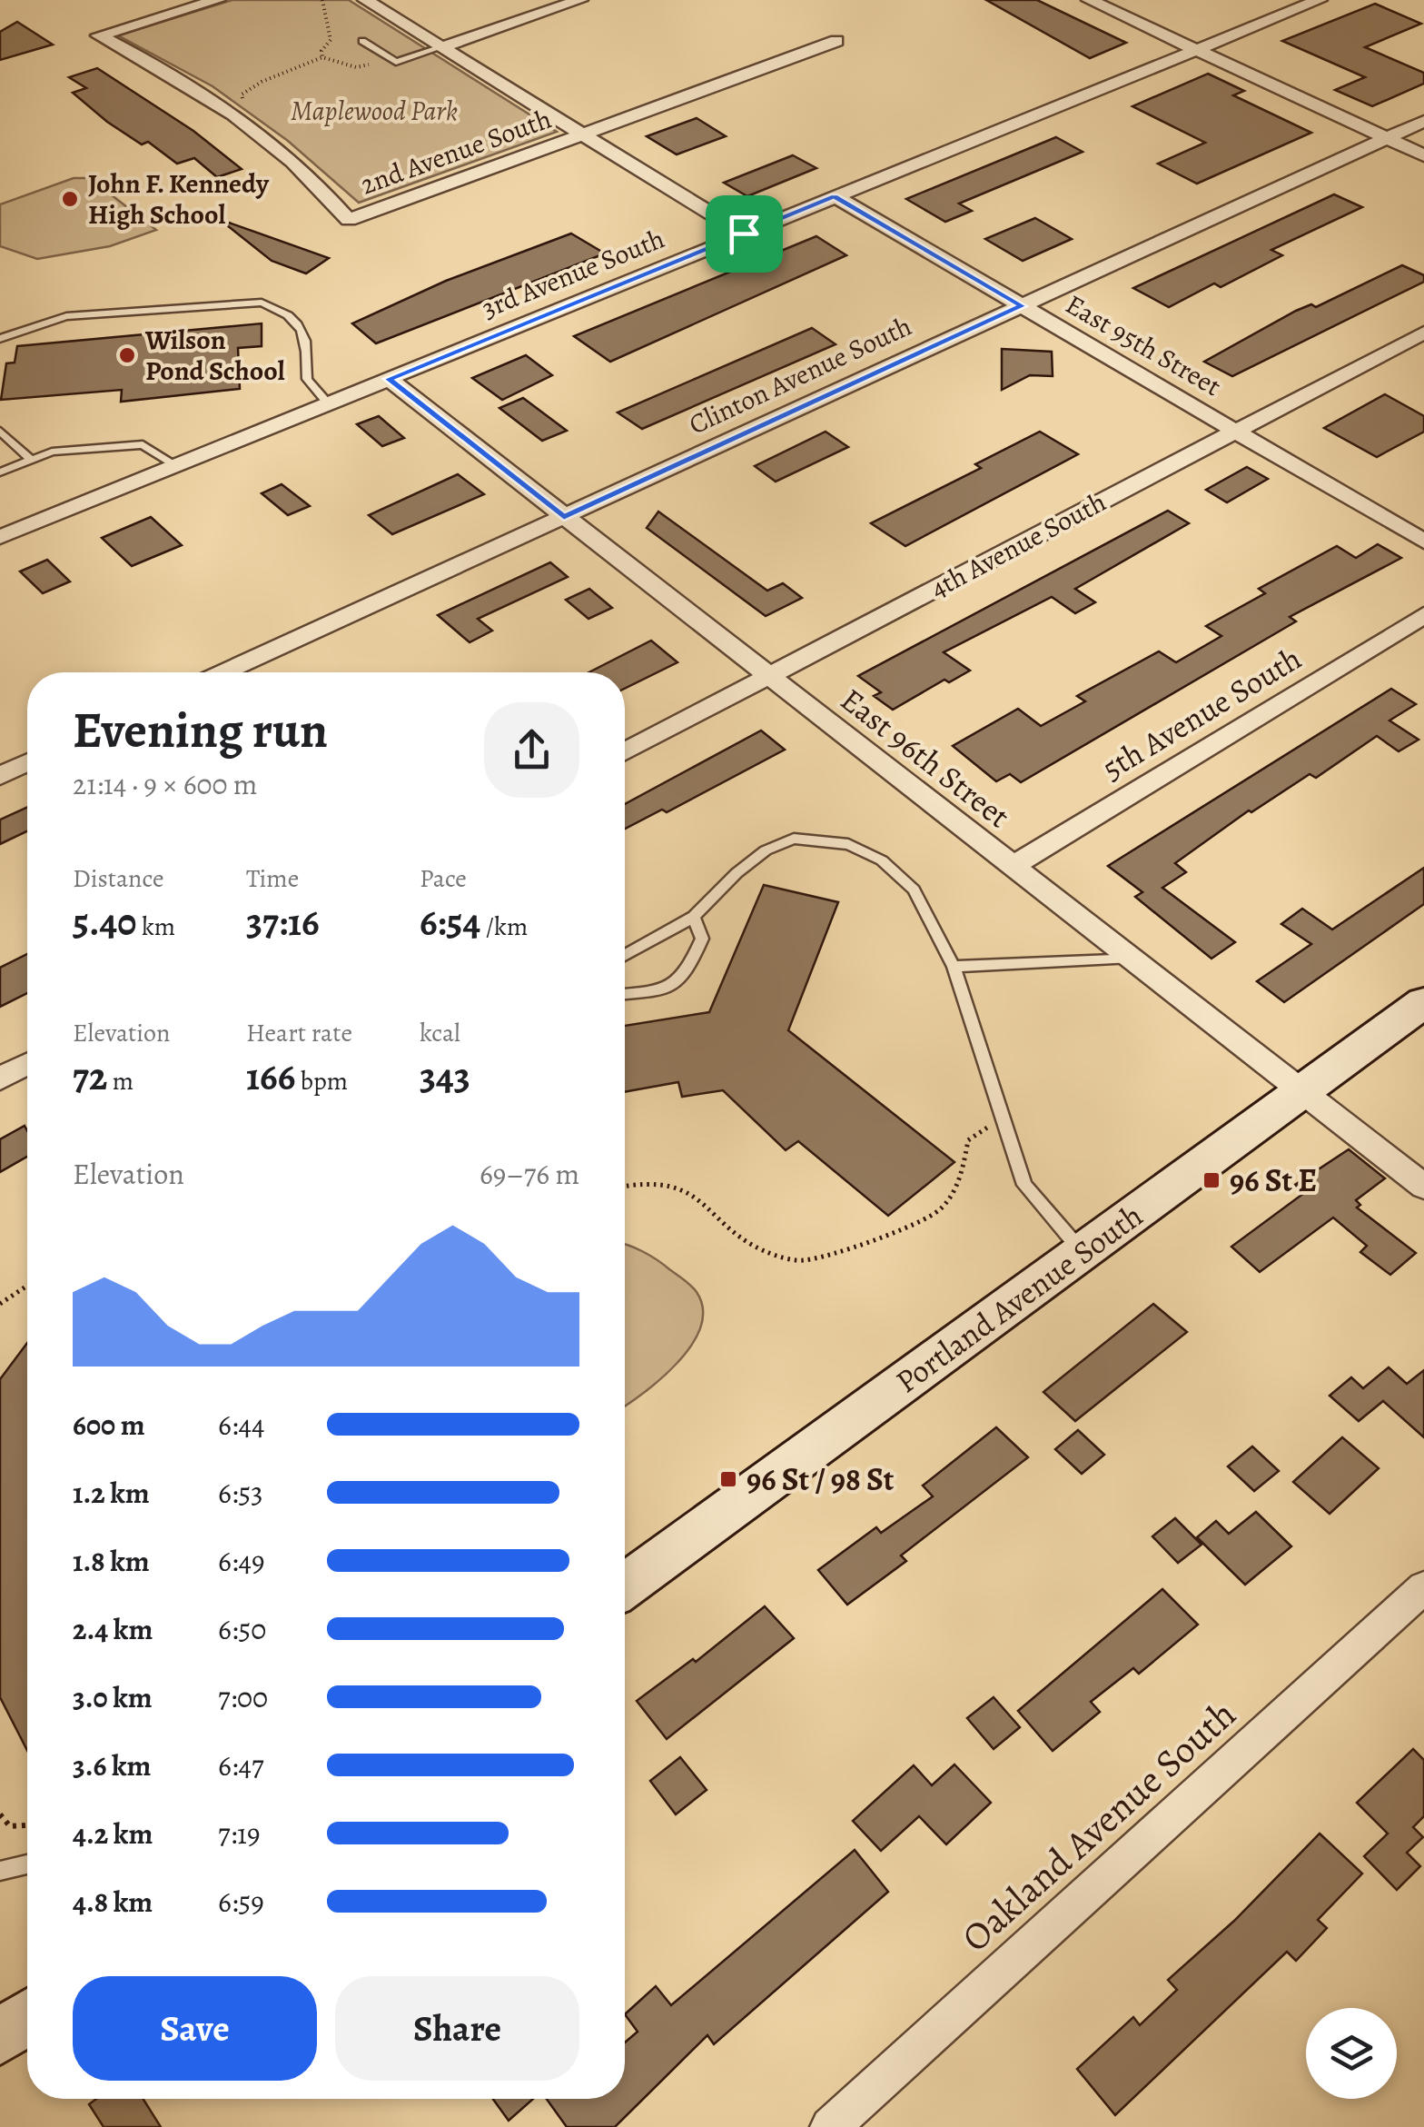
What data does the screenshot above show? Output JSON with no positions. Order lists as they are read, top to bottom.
{
  "streets": {
    "main road": ["Portland Avenue South"],
    "street": [
      "2nd Avenue South",
      "3rd Avenue South",
      "East 95th Street",
      "Clinton Avenue South",
      "4th Avenue South",
      "5th Avenue South",
      "East 96th Street",
      "Oakland Avenue South"
    ]
  },
  "crossings": [
    ["3rd Avenue South", "East 95th Street"],
    ["3rd Avenue South", "East 96th Street"],
    ["East 95th Street", "Clinton Avenue South"],
    ["East 95th Street", "4th Avenue South"],
    ["Clinton Avenue South", "East 96th Street"],
    ["4th Avenue South", "East 96th Street"],
    ["5th Avenue South", "East 96th Street"],
    ["East 96th Street", "Portland Avenue South"]
  ],
  "parks": ["Maplewood Park"],
  "places": {
    "other": ["John F. Kennedy High School", "Wilson Pond School"],
    "transit": ["96 St E", "96 St / 98 St"]
  },
  "page": {
    "heading": ["Evening run", "21:14 · 9 × 600 m"],
    "stats": [
      ["Distance", "5.40 km"],
      ["Time", "37:16"],
      ["Pace", "6:54 /km"],
      ["Elevation", "72 m"],
      ["Heart rate", "166 bpm"],
      ["kcal", "343"]
    ],
    "chart": ["Elevation", "69–76 m"],
    "list": [
      {
        "name": "600 m",
        "note": "6:44"
      },
      {
        "name": "1.2 km",
        "note": "6:53"
      },
      {
        "name": "1.8 km",
        "note": "6:49"
      },
      {
        "name": "2.4 km",
        "note": "6:50"
      },
      {
        "name": "3.0 km",
        "note": "7:00"
      },
      {
        "name": "3.6 km",
        "note": "6:47"
      },
      {
        "name": "4.2 km",
        "note": "7:19"
      },
      {
        "name": "4.8 km",
        "note": "6:59"
      }
    ],
    "buttons": ["Save", "Share"]
  }
}
